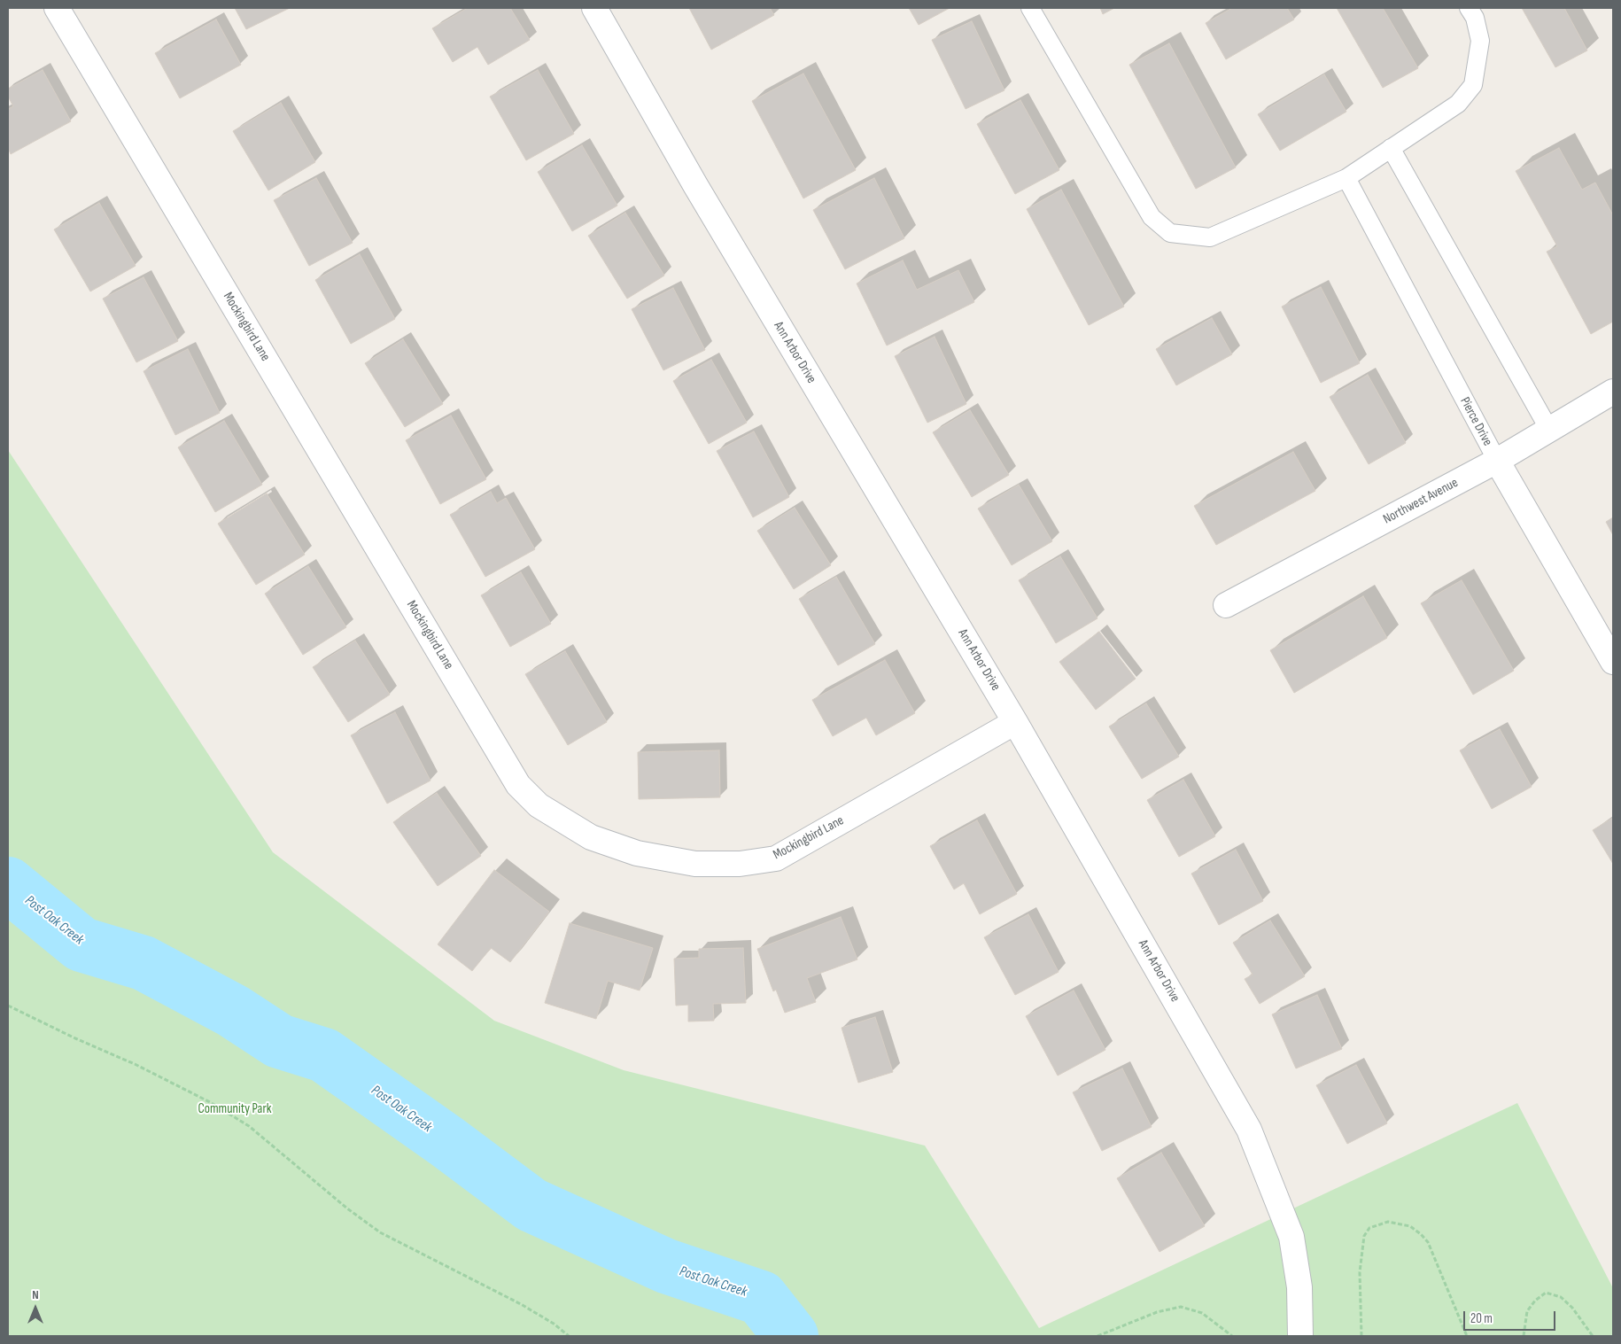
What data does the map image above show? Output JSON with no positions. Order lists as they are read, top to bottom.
{
  "streets": {
    "street": [
      "Mockingbird Lane",
      "Ann Arbor Drive",
      "Pierce Drive",
      "Northwest Avenue"
    ]
  },
  "crossings": [
    ["Mockingbird Lane", "Ann Arbor Drive"],
    ["Pierce Drive", "Northwest Avenue"]
  ],
  "water": ["Post Oak Creek"],
  "parks": ["Community Park"],
  "scale_bar": "20 m",
  "north": "top"
}
